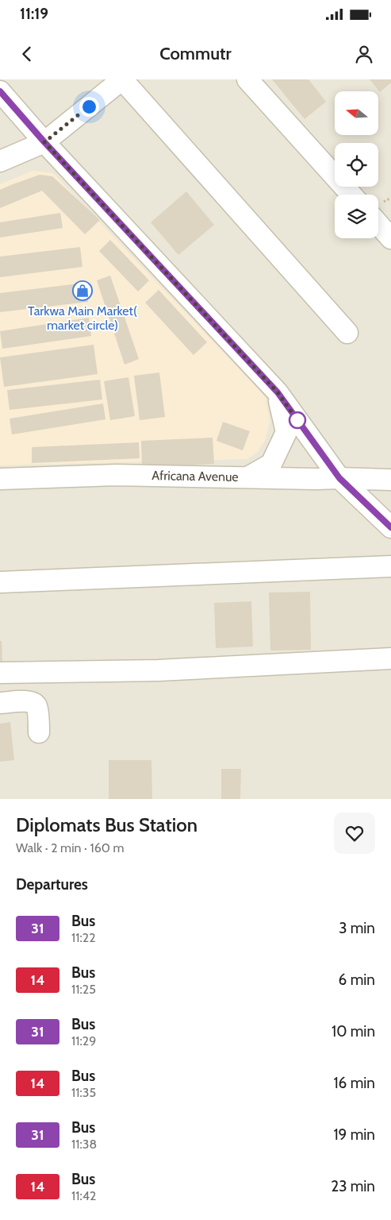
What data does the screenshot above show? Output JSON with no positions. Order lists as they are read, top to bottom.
{
  "streets": {
    "street": ["Africana Avenue"]
  },
  "places": {
    "shop": ["Tarkwa Main Market( market circle)"]
  },
  "lines": ["bus line 31"],
  "north": "left",
  "page": {
    "status": "11:19",
    "header": "Commutr",
    "heading": [
      ["Diplomats Bus Station", "Walk · 2 min · 160 m"],
      "Departures"
    ],
    "list": [
      {
        "mark": "31",
        "name": "Bus",
        "note": "11:22",
        "value": "3 min"
      },
      {
        "mark": "14",
        "name": "Bus",
        "note": "11:25",
        "value": "6 min"
      },
      {
        "mark": "31",
        "name": "Bus",
        "note": "11:29",
        "value": "10 min"
      },
      {
        "mark": "14",
        "name": "Bus",
        "note": "11:35",
        "value": "16 min"
      },
      {
        "mark": "31",
        "name": "Bus",
        "note": "11:38",
        "value": "19 min"
      },
      {
        "mark": "14",
        "name": "Bus",
        "note": "11:42",
        "value": "23 min"
      }
    ]
  }
}
